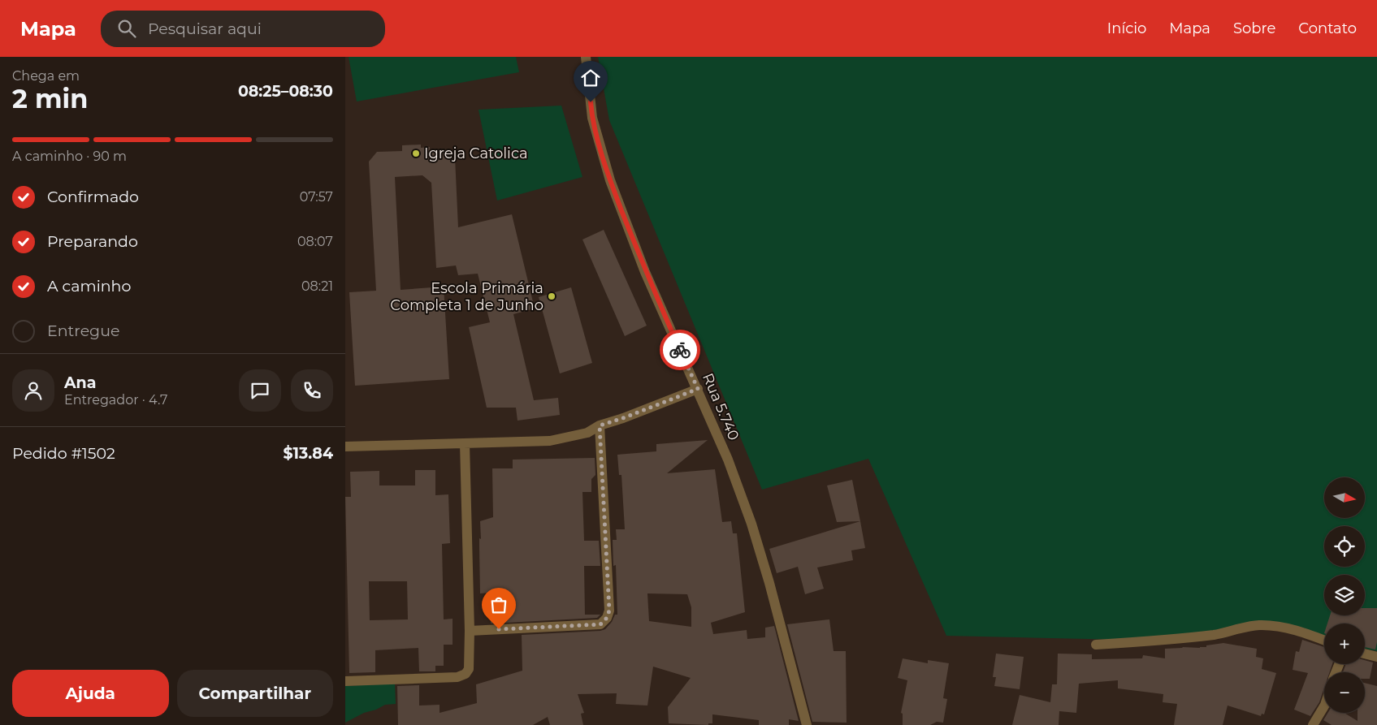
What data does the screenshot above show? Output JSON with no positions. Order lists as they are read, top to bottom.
{
  "streets": {
    "street": ["Rua 5.740"]
  },
  "places": ["Igreja Catolica", "Escola Primária Completa 1 de Junho"],
  "north": "right",
  "page": {
    "header": "Mapa",
    "search": "Pesquisar aqui",
    "nav": [
      "Início",
      "Mapa",
      "Sobre",
      "Contato"
    ],
    "heading": ["2 min", "Chega em", "08:25–08:30"],
    "panel": [
      "Ana",
      "Entregador · 4.7",
      "Pedido #1502",
      "$13.84"
    ],
    "bar": "A caminho · 90 m",
    "list": [
      ["Confirmado", "07:57"],
      ["Preparando", "08:07"],
      ["A caminho", "08:21"],
      "Entregue"
    ],
    "map_buttons": ["+", "−"],
    "buttons": ["Ajuda", "Compartilhar"]
  }
}
